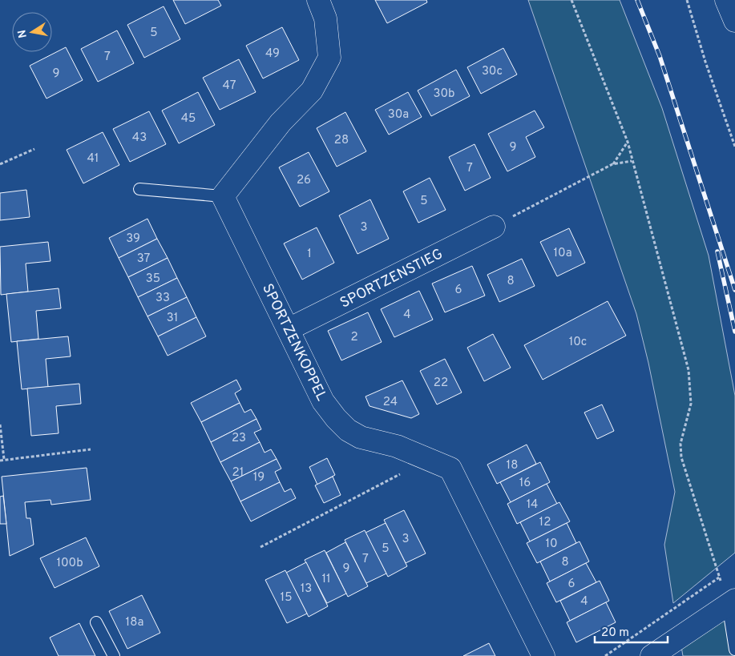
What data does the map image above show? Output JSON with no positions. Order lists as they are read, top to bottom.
{
  "streets": {
    "street": ["SPORTZENSTIEG", "SPORTZENKOPPEL"]
  },
  "crossings": [
    ["SPORTZENSTIEG", "SPORTZENKOPPEL"]
  ],
  "house_numbers": [
    "5",
    "49",
    "7",
    "30c",
    "9",
    "47",
    "30b",
    "30a",
    "45",
    "43",
    "28",
    "9",
    "41",
    "7",
    "26",
    "5",
    "3",
    "39",
    "10a",
    "1",
    "37",
    "35",
    "8",
    "6",
    "33",
    "4",
    "31",
    "2",
    "10c",
    "22",
    "24",
    "23",
    "18",
    "21",
    "19",
    "16",
    "14",
    "12",
    "3",
    "10",
    "5",
    "7",
    "8",
    "100b",
    "9",
    "11",
    "6",
    "13",
    "15",
    "4",
    "18a"
  ],
  "scale_bar": "20 m",
  "north": "left"
}
